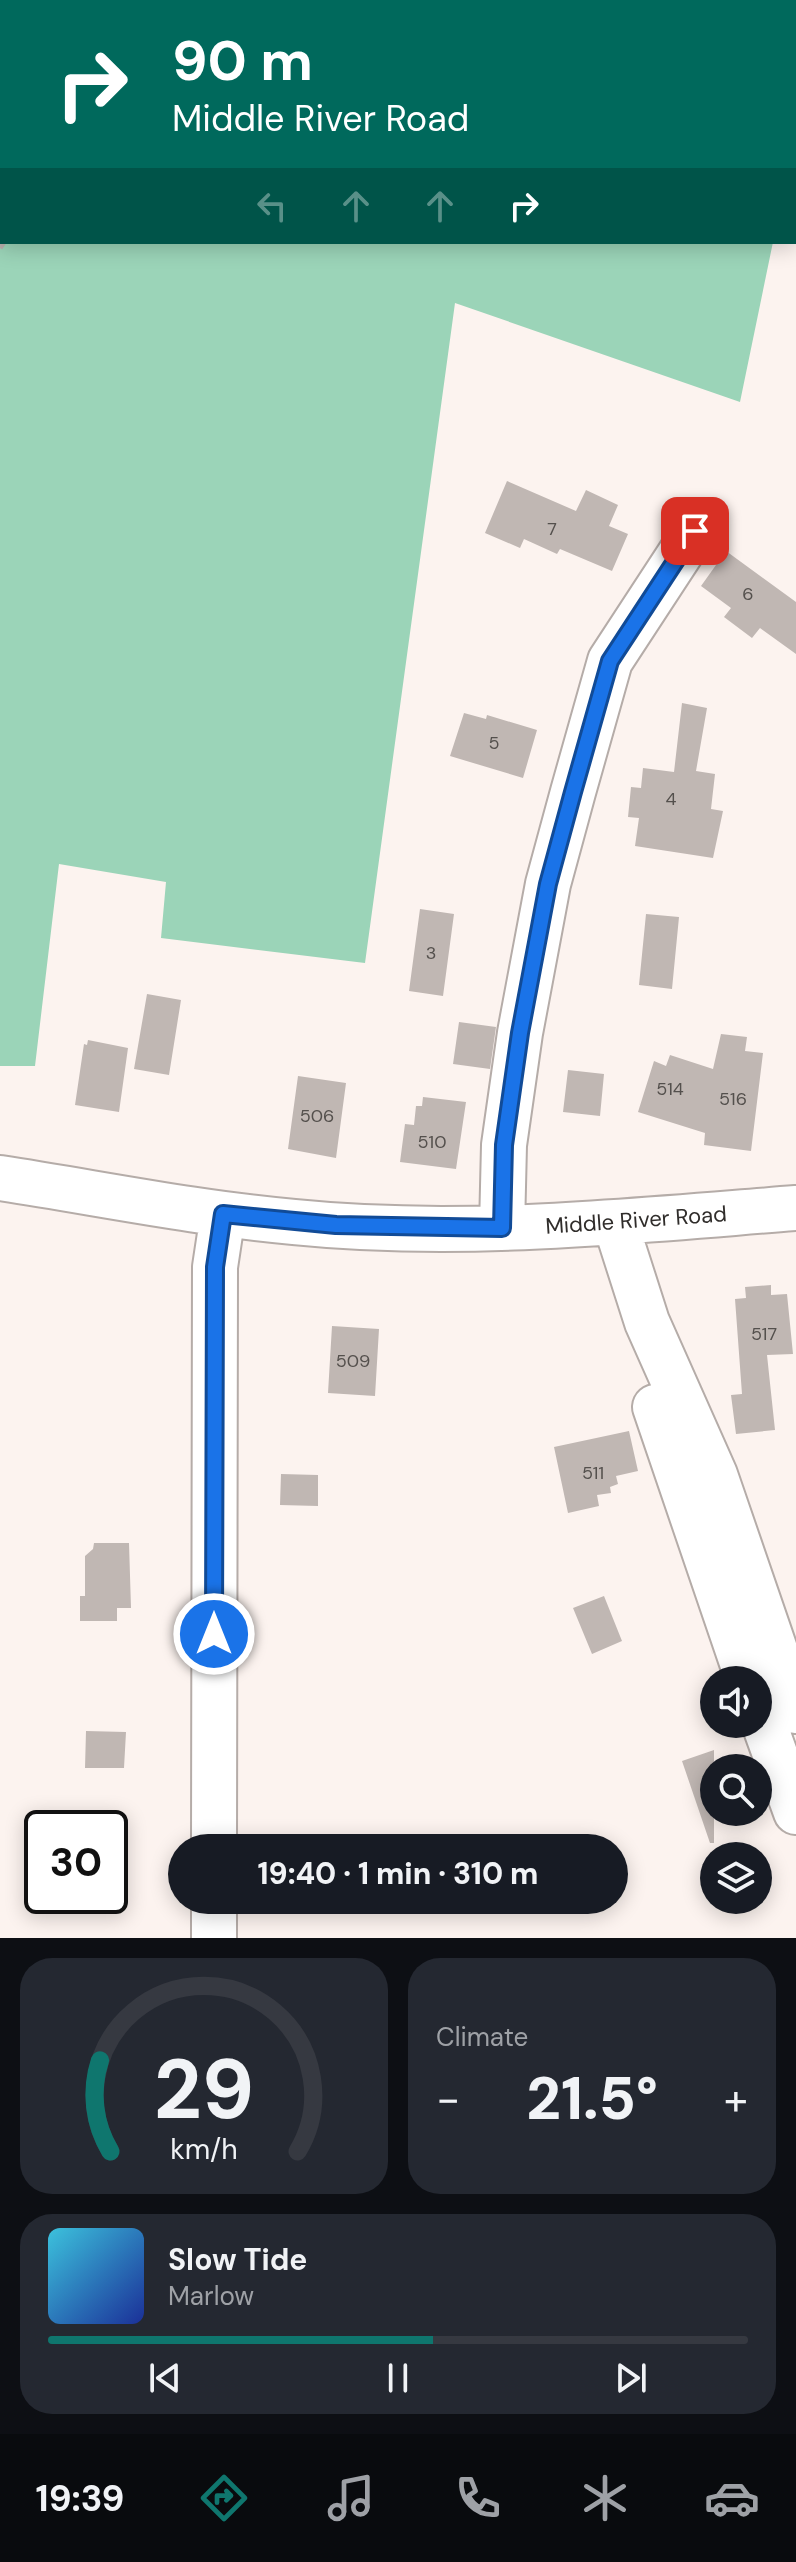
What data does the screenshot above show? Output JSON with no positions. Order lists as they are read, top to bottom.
{
  "streets": {
    "street": ["Middle River Road"]
  },
  "house_numbers": [
    "7",
    "6",
    "5",
    "4",
    "3",
    "514",
    "516",
    "506",
    "510",
    "517",
    "509",
    "511"
  ],
  "page": {
    "turn": ["90 m", "Middle River Road"],
    "limit": "30",
    "trip": "19:40 · 1 min · 310 m",
    "tile": "Climate",
    "heat": ["−", "21.5°", "+"],
    "song": ["Slow Tide", "Marlow"],
    "tabs": "19:39",
    "gauge": ["29", "km/h"]
  }
}
